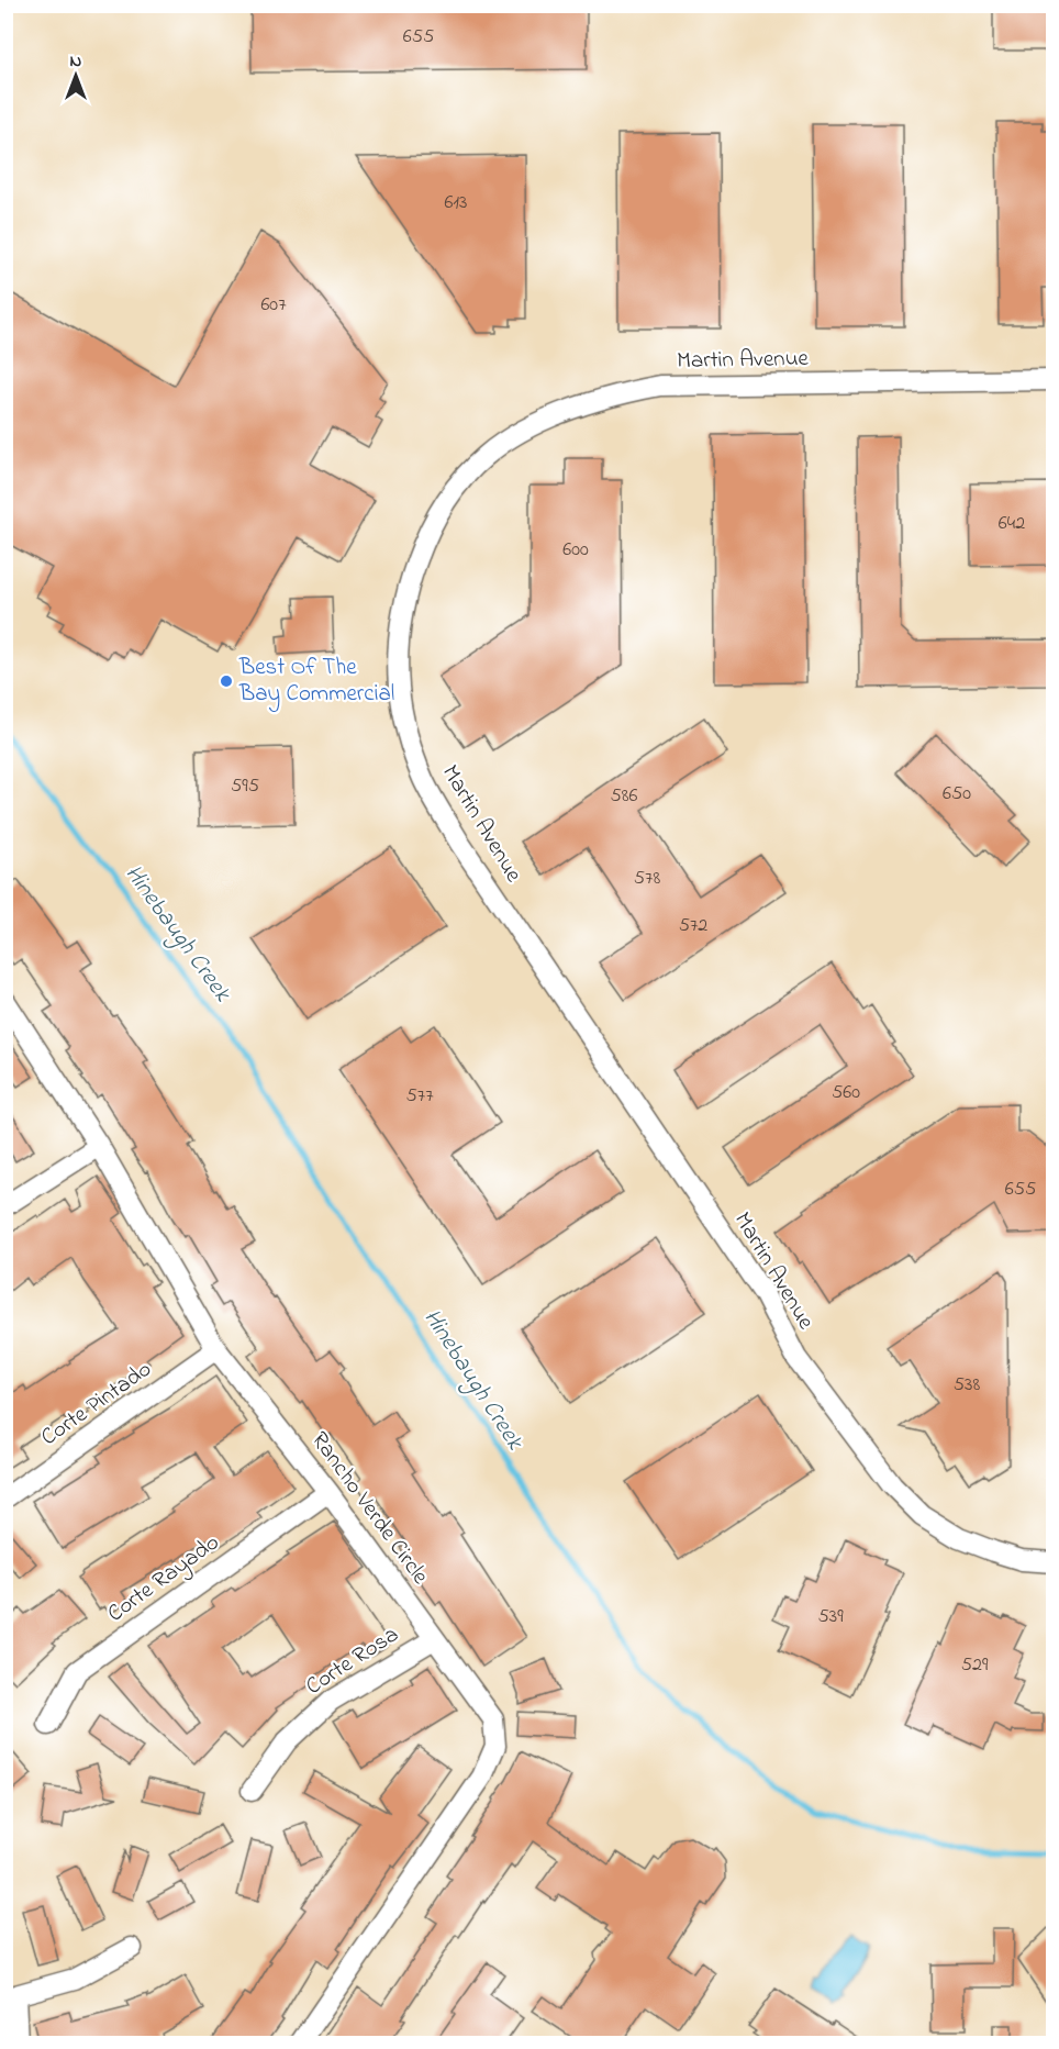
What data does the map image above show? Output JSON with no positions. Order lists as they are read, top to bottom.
{
  "streets": {
    "street": [
      "Martin Avenue",
      "Corte Pintado",
      "Rancho Verde Circle",
      "Corte Rayado",
      "Corte Rosa"
    ]
  },
  "crossings": [
    ["Corte Pintado", "Rancho Verde Circle"],
    ["Rancho Verde Circle", "Corte Rayado"],
    ["Rancho Verde Circle", "Corte Rosa"]
  ],
  "water": ["Hinebaugh Creek"],
  "places": ["Best Of The Bay Commercial"],
  "house_numbers": [
    "655",
    "613",
    "607",
    "642",
    "600",
    "595",
    "650",
    "586",
    "578",
    "572",
    "560",
    "577",
    "655",
    "538",
    "539",
    "529"
  ],
  "north": "top"
}
